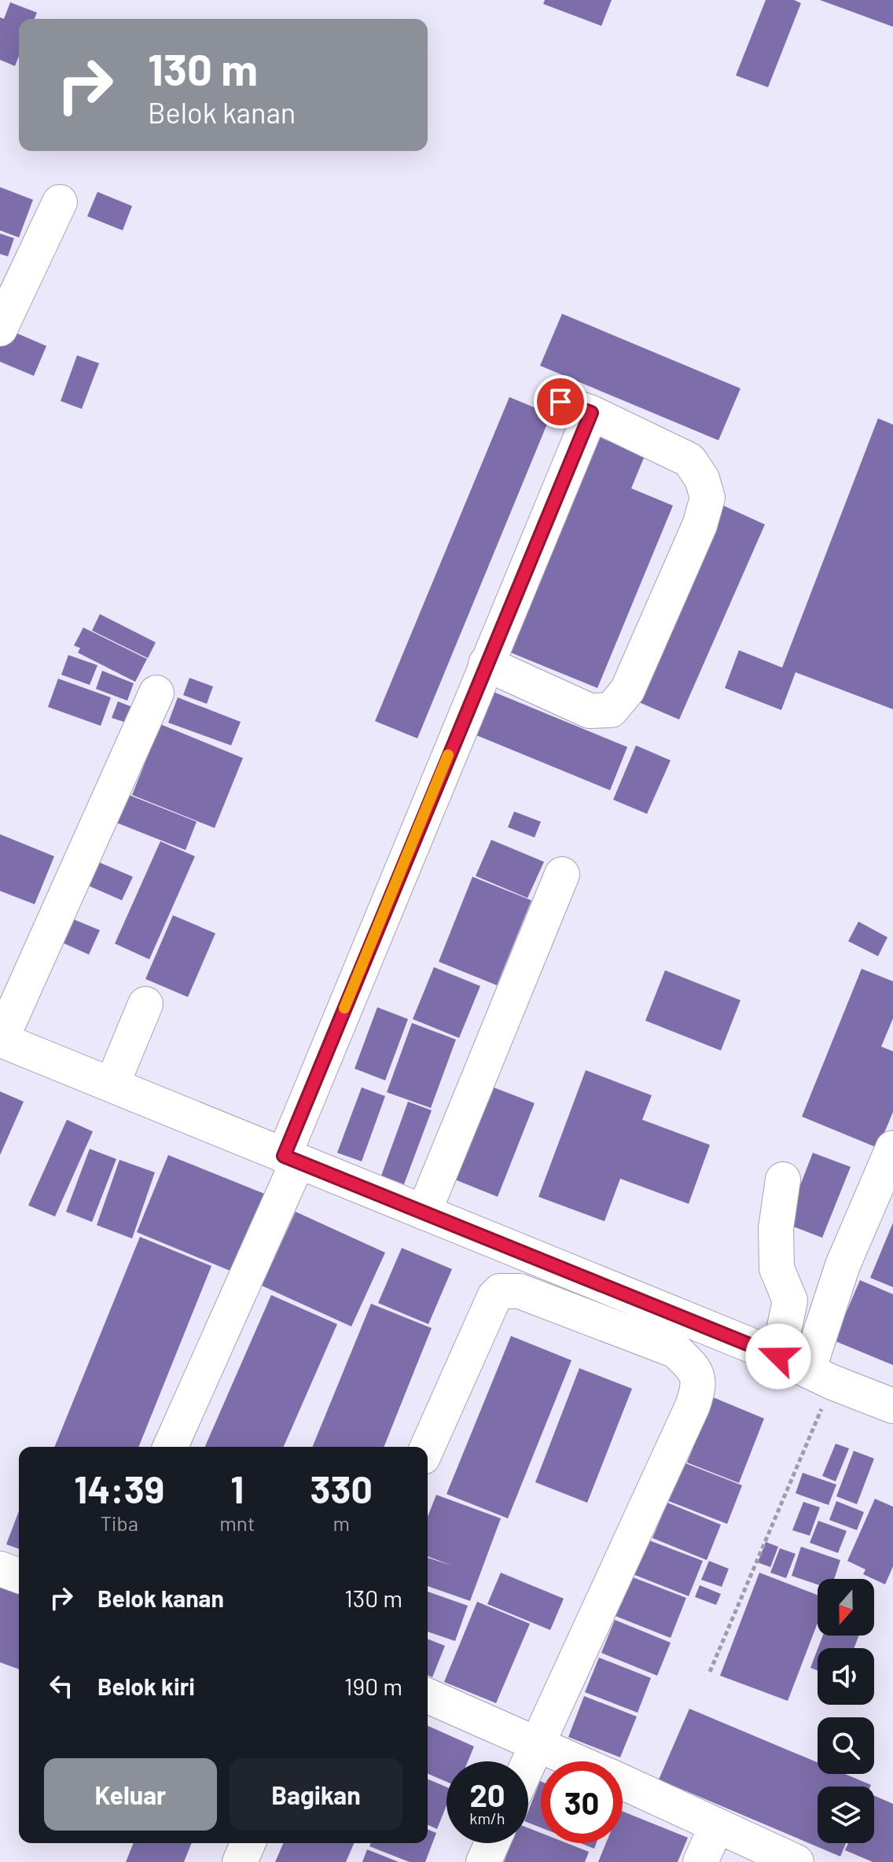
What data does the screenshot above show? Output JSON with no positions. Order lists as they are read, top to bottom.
{
  "north": "bottom",
  "page": {
    "turn": ["130 m", "Belok kanan"],
    "eta": [
      "14:39",
      "Tiba",
      "1",
      "mnt",
      "330",
      "m"
    ],
    "list": [
      {
        "name": "Belok kanan",
        "value": "130 m"
      },
      {
        "name": "Belok kiri",
        "value": "190 m"
      }
    ],
    "buttons": ["Keluar", "Bagikan"],
    "speed": "20 km/h",
    "limit": "30"
  }
}
